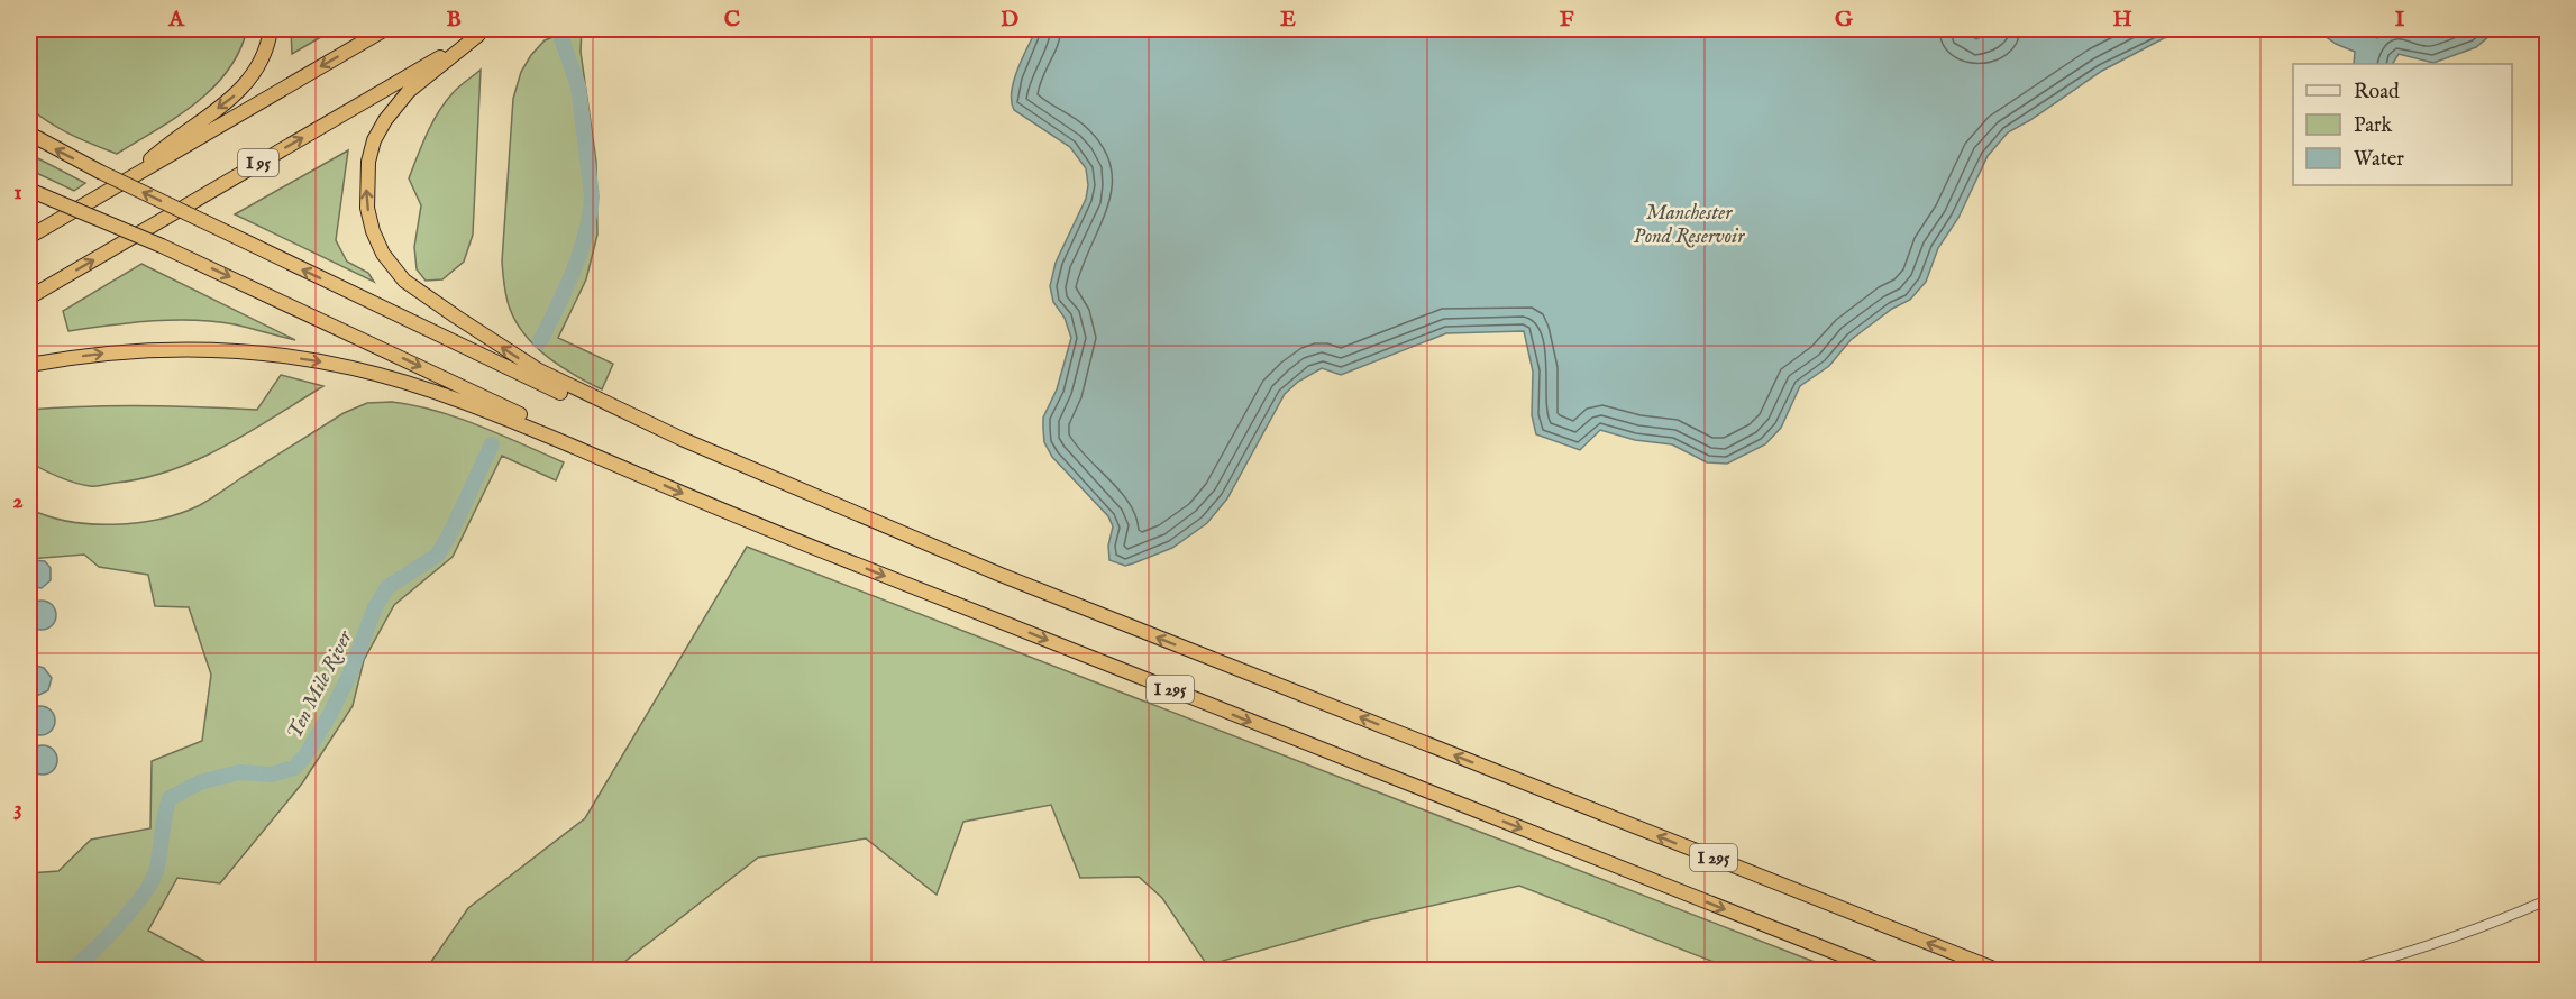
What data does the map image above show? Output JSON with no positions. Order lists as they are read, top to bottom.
{
  "streets": {
    "highway": ["I 95", "I 295"]
  },
  "water": ["Manchester Pond Reservoir", "Ten Mile River"],
  "legend": ["Road", "Park", "Water"],
  "grid": {
    "columns": [
      "A",
      "B",
      "C",
      "D",
      "E",
      "F",
      "G",
      "H",
      "I"
    ],
    "rows": ["1", "2", "3"]
  }
}
